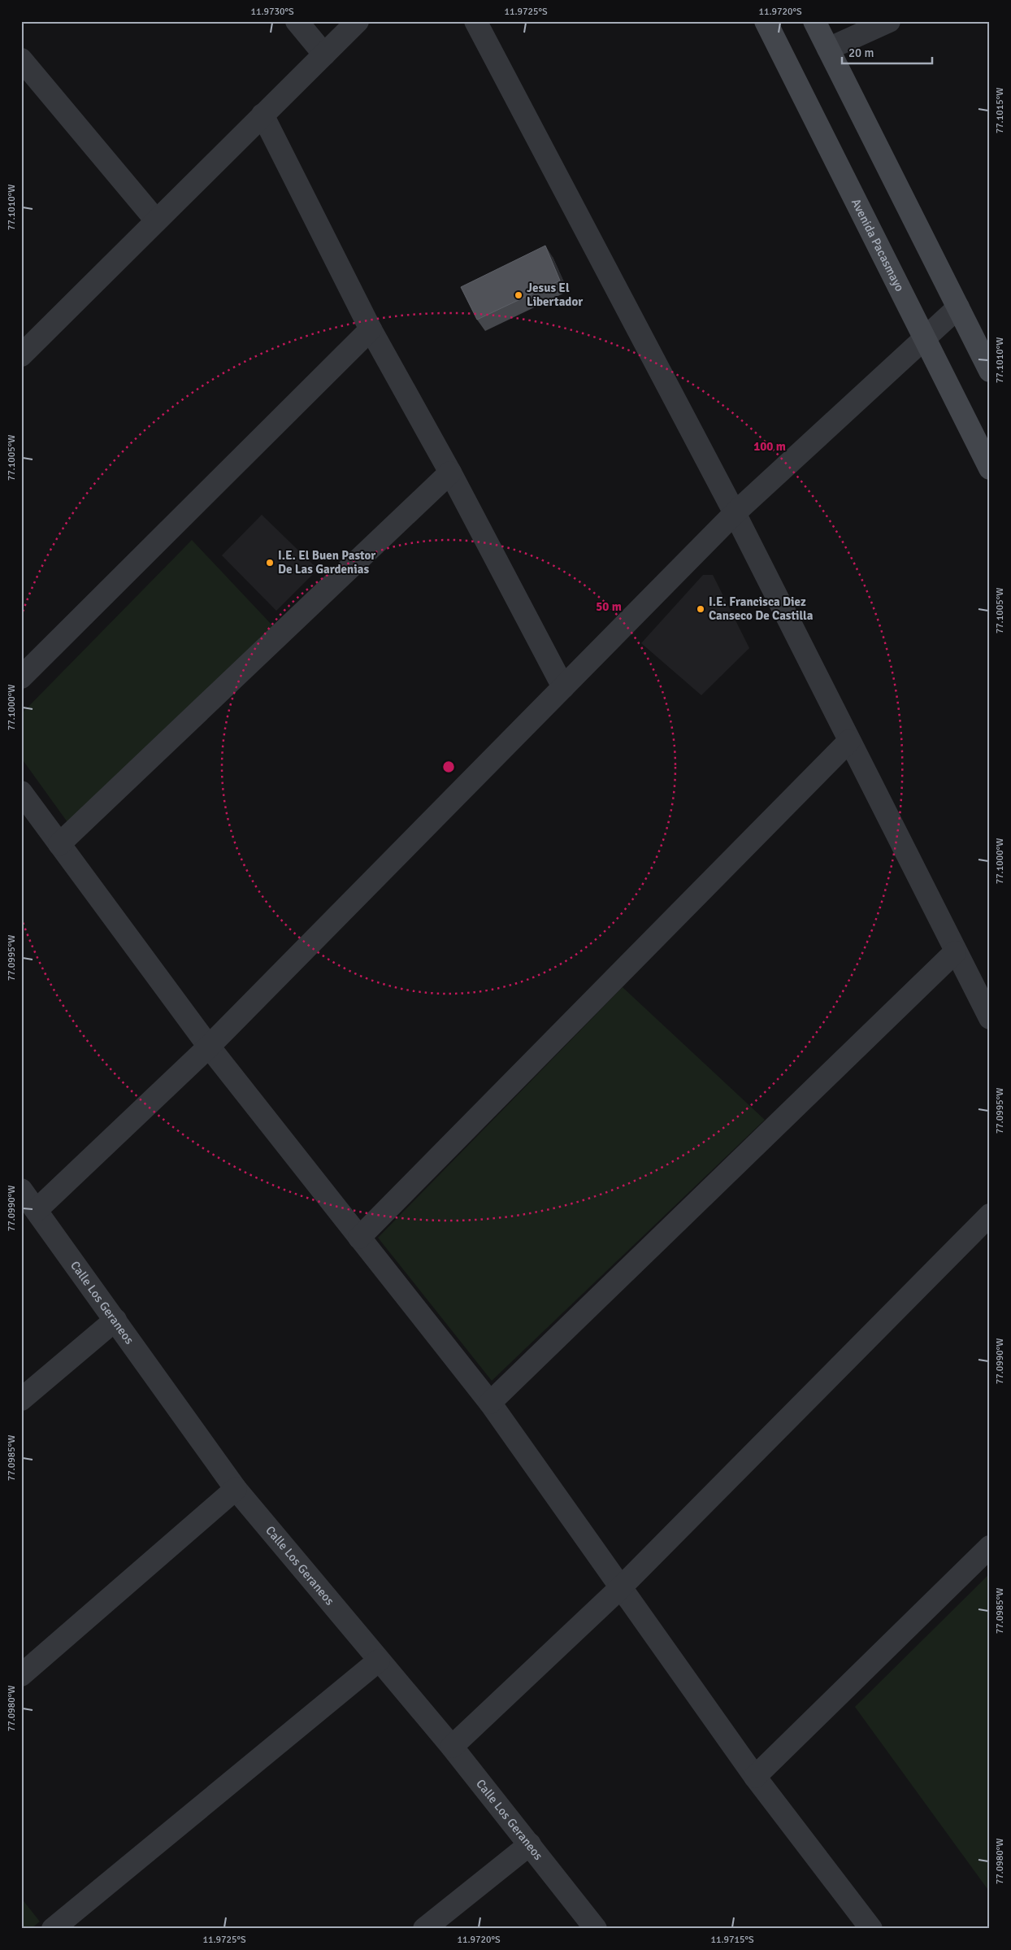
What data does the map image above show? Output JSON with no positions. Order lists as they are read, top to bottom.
{
  "streets": {
    "main road": ["Avenida Pacasmayo"],
    "street": ["Calle Los Geraneos"]
  },
  "places": ["Jesus El Libertador", "I.E. El Buen Pastor De Las Gardenias", "I.E. Francisca Diez Canseco De Castilla"],
  "scale_bar": "20 m",
  "coordinates": [
    "11.9730°S",
    "11.9725°S",
    "11.9720°S",
    "77.1015°W",
    "77.1010°W",
    "77.1005°W",
    "77.1000°W",
    "77.0995°W",
    "77.0990°W",
    "77.0985°W",
    "77.0980°W",
    "11.9715°S"
  ],
  "rings": ["100 m", "50 m"]
}
